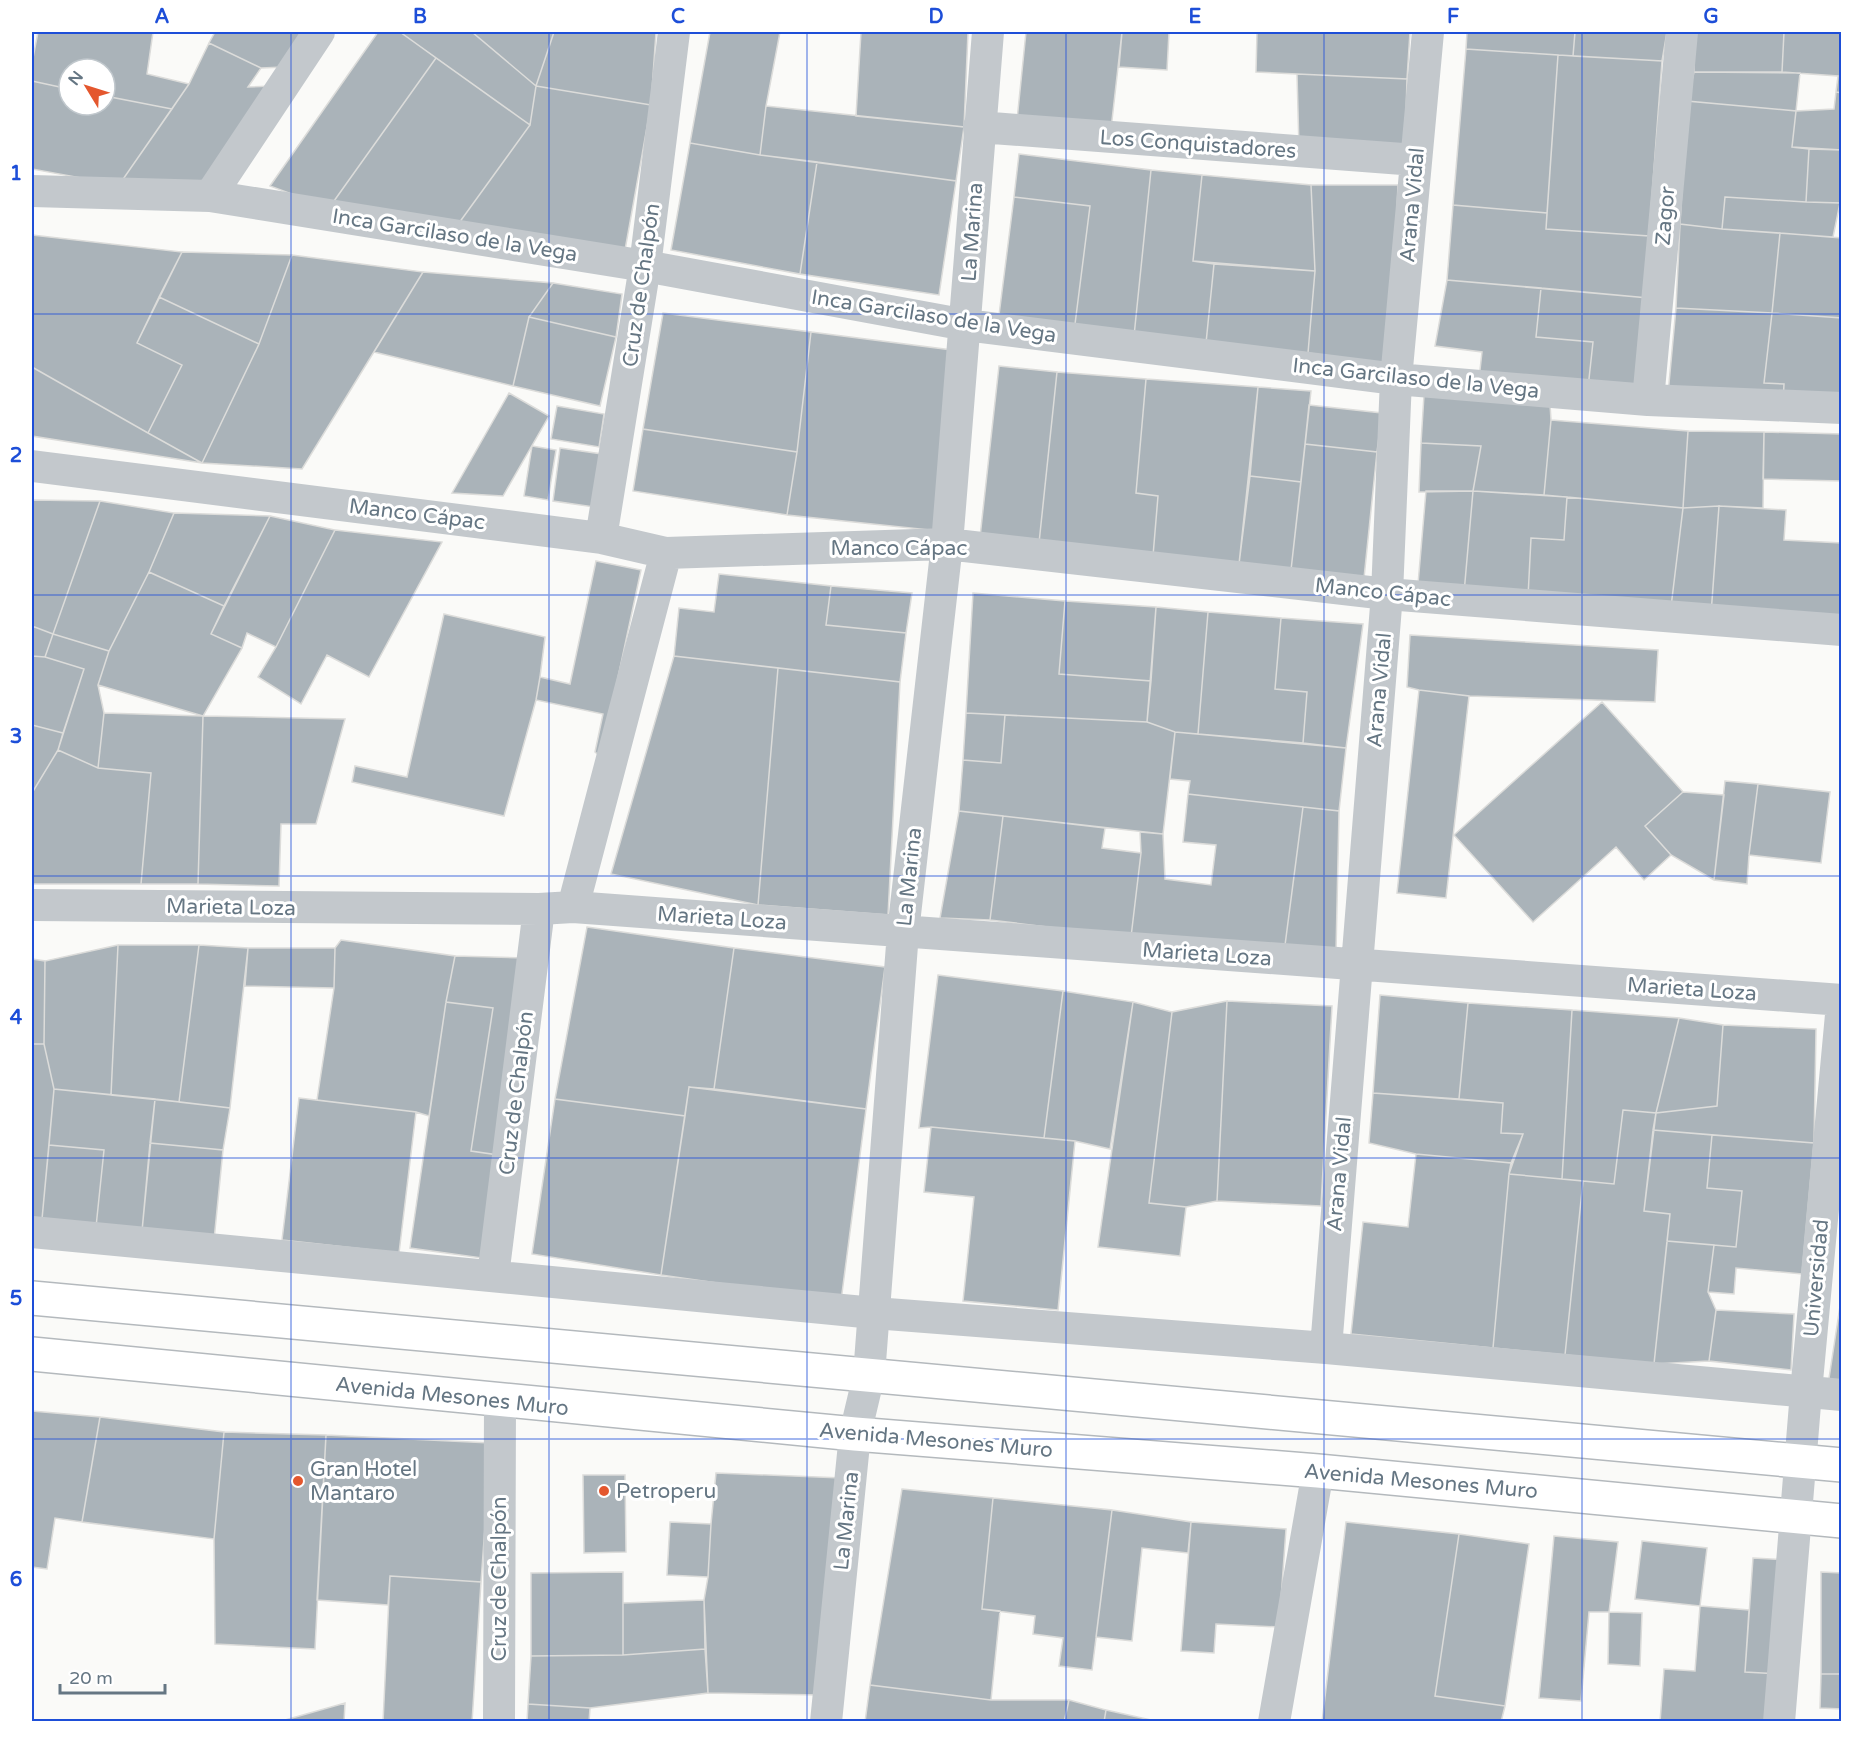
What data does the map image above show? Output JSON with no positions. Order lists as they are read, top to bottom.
{
  "streets": {
    "highway": ["Avenida Mesones Muro"],
    "street": [
      "Los Conquistadores",
      "Arana Vidal",
      "Zagor",
      "La Marina",
      "Inca Garcilaso de la Vega",
      "Cruz de Chalpón",
      "Manco Cápac",
      "Marieta Loza",
      "Universidad"
    ]
  },
  "crossings": [
    ["Los Conquistadores", "Arana Vidal"],
    ["Los Conquistadores", "La Marina"],
    ["Arana Vidal", "Inca Garcilaso de la Vega"],
    ["Arana Vidal", "Manco Cápac"],
    ["Arana Vidal", "Marieta Loza"],
    ["Zagor", "Inca Garcilaso de la Vega"],
    ["La Marina", "Inca Garcilaso de la Vega"],
    ["La Marina", "Manco Cápac"],
    ["La Marina", "Marieta Loza"],
    ["La Marina", "Avenida Mesones Muro"],
    ["Inca Garcilaso de la Vega", "Cruz de Chalpón"],
    ["Cruz de Chalpón", "Manco Cápac"],
    ["Cruz de Chalpón", "Marieta Loza"],
    ["Cruz de Chalpón", "Avenida Mesones Muro"],
    ["Marieta Loza", "Universidad"],
    ["Universidad", "Avenida Mesones Muro"]
  ],
  "places": ["Gran Hotel Mantaro", "Petroperu"],
  "scale_bar": "20 m",
  "north": "top left",
  "grid": {
    "columns": [
      "A",
      "B",
      "C",
      "D",
      "E",
      "F",
      "G"
    ],
    "rows": [
      "1",
      "2",
      "3",
      "4",
      "5",
      "6"
    ]
  }
}
